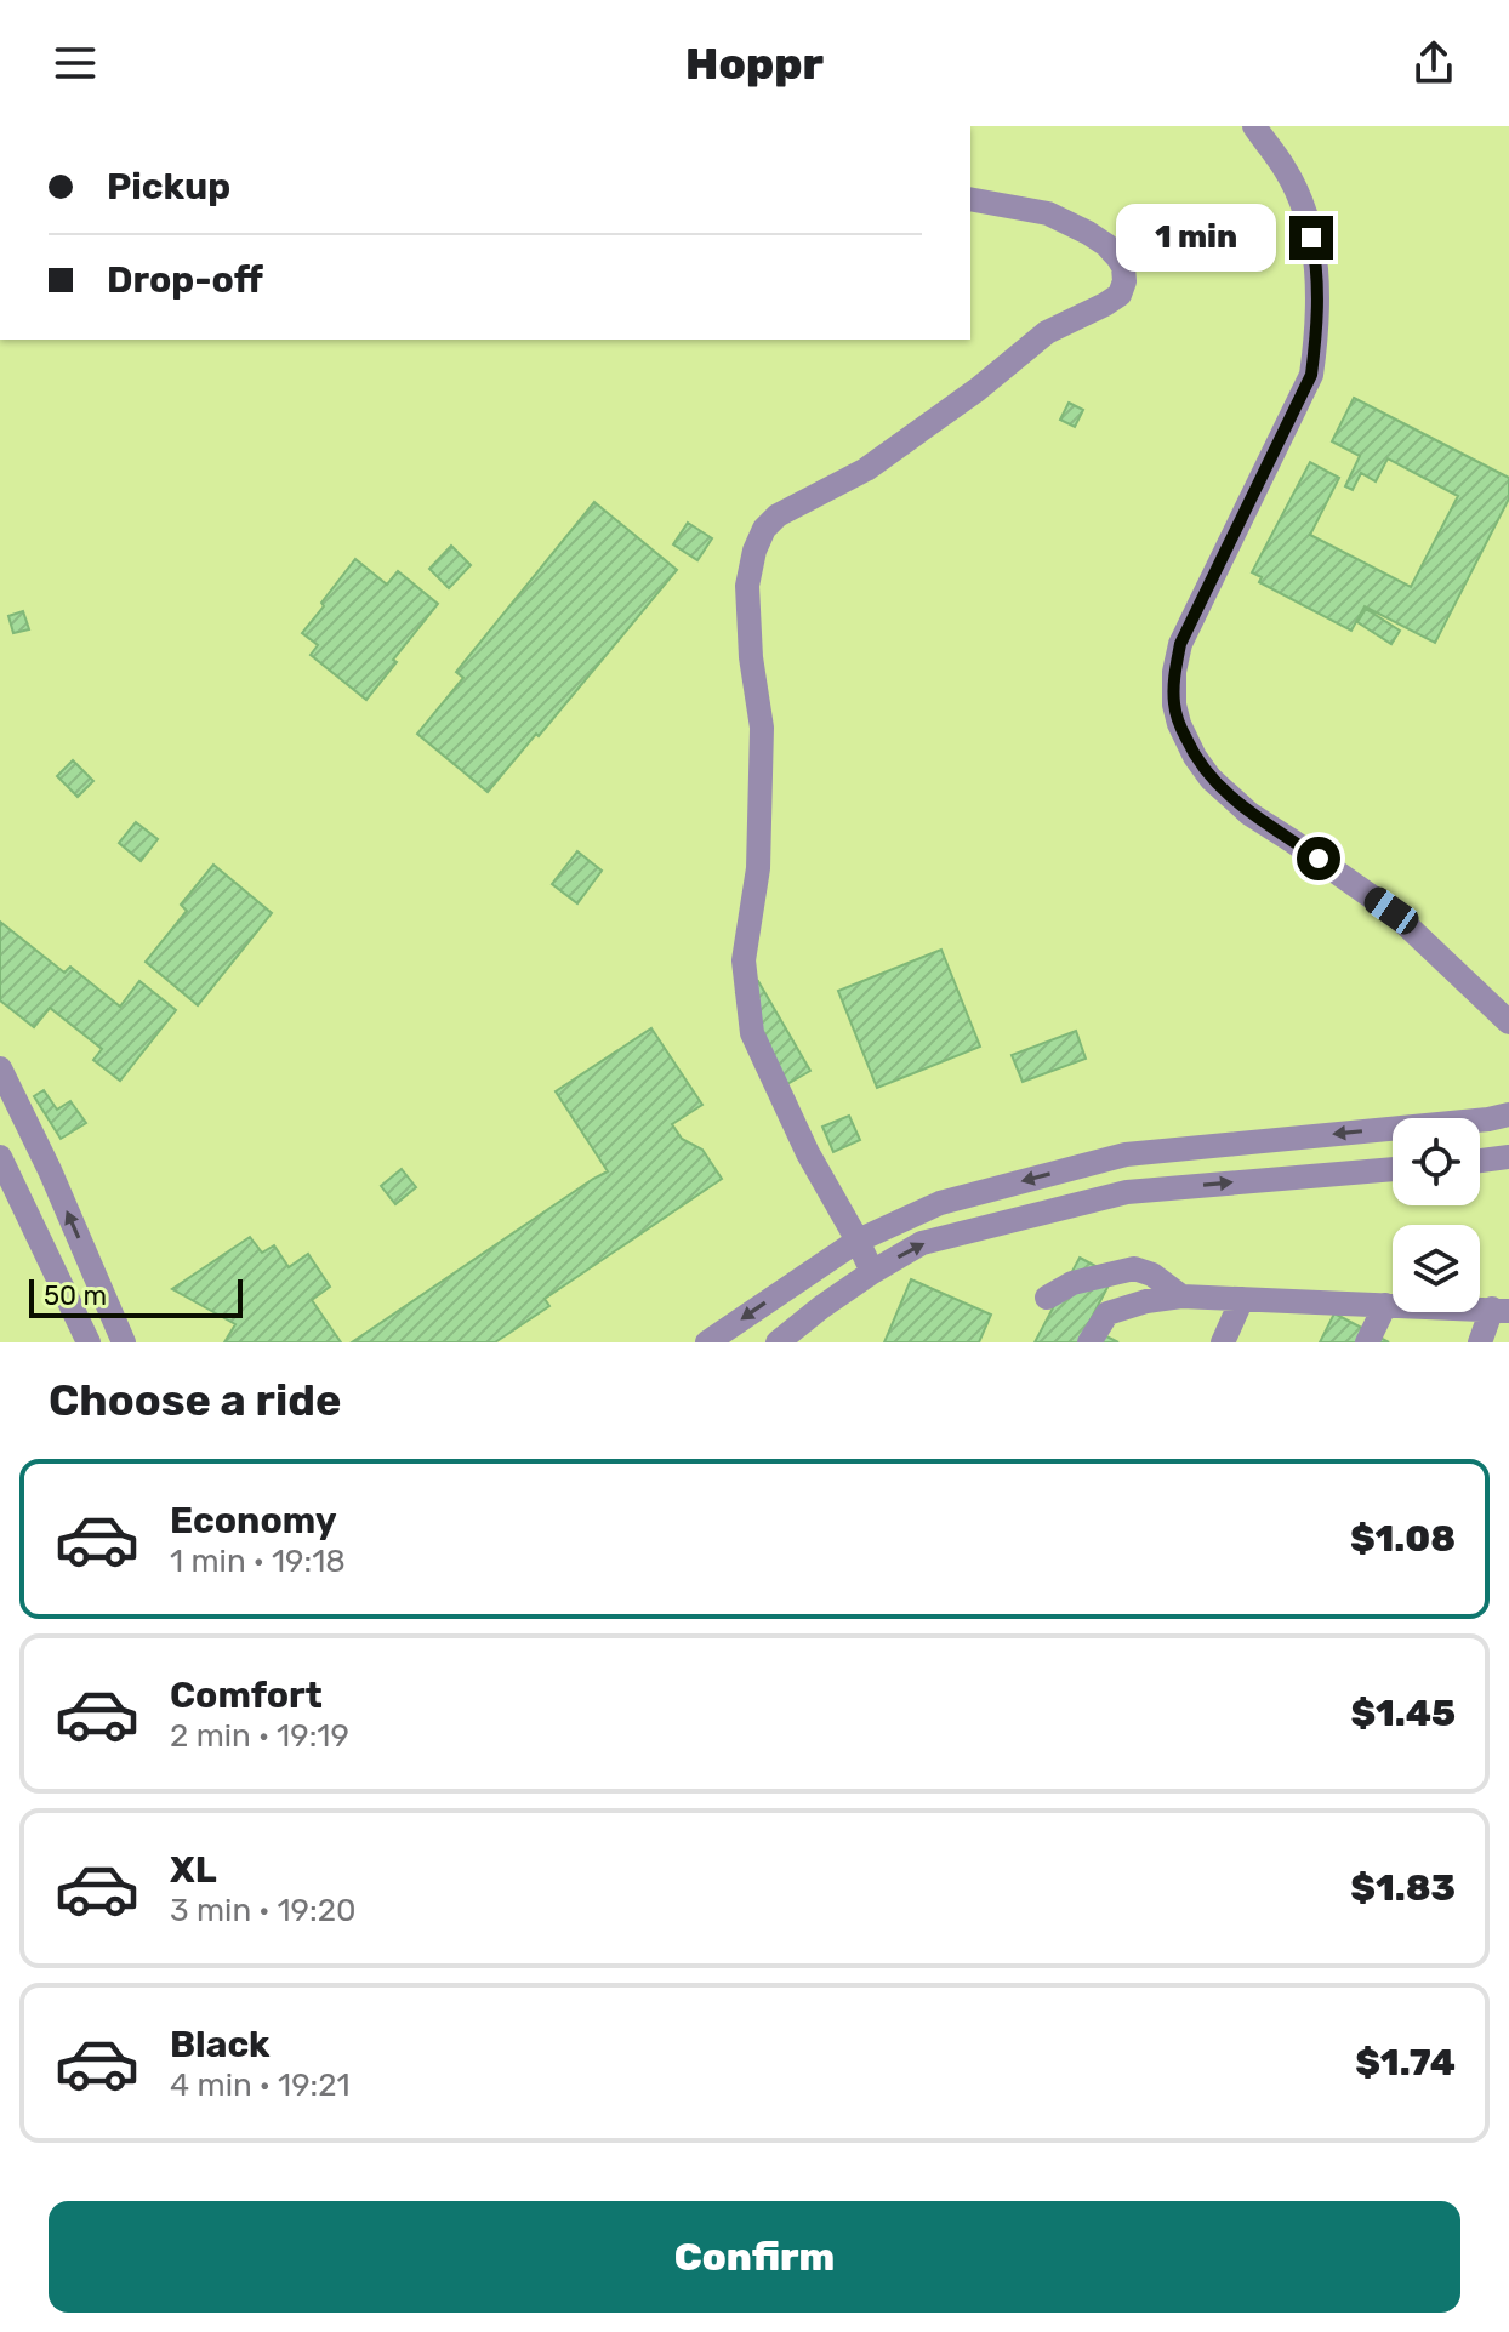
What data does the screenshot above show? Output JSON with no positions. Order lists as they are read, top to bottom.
{
  "scale_bar": "50 m",
  "page": {
    "header": "Hoppr",
    "banner": ["Pickup", "Drop-off"],
    "bubble": "1 min",
    "scale": "50 m",
    "heading": "Choose a ride",
    "list": [
      {
        "name": "Economy",
        "note": "1 min · 19:18",
        "value": "$1.08"
      },
      {
        "name": "Comfort",
        "note": "2 min · 19:19",
        "value": "$1.45"
      },
      {
        "name": "XL",
        "note": "3 min · 19:20",
        "value": "$1.83"
      },
      {
        "name": "Black",
        "note": "4 min · 19:21",
        "value": "$1.74"
      }
    ],
    "buttons": "Confirm"
  }
}
